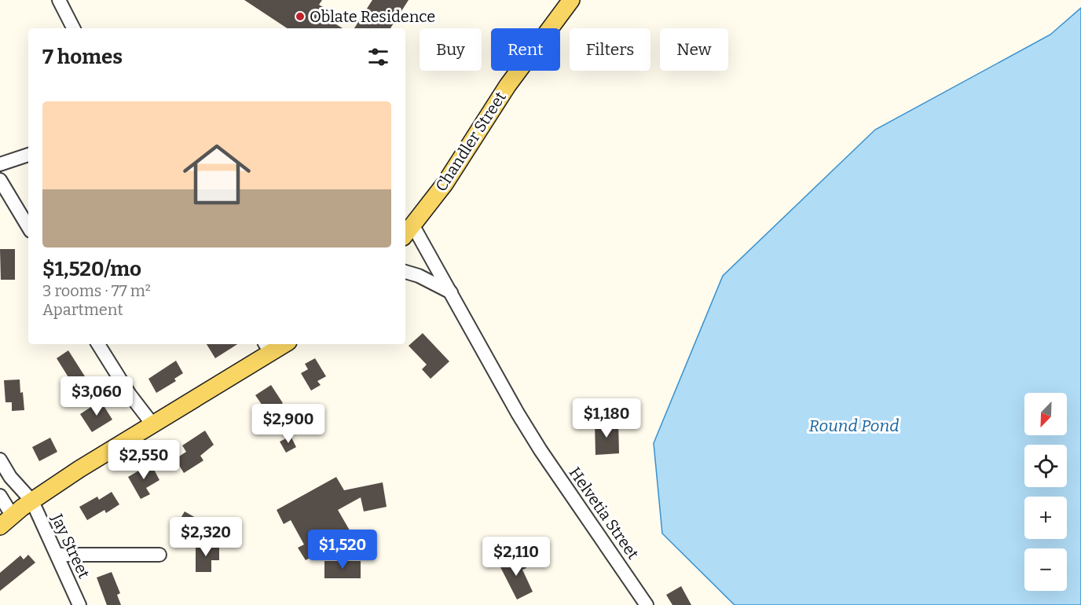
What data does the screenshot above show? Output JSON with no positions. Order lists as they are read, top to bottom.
{
  "streets": {
    "main road": ["Chandler Street"],
    "street": ["Helvetia Street", "Jay Street"]
  },
  "crossings": [
    ["Chandler Street", "Helvetia Street"]
  ],
  "water": ["Round Pond"],
  "places": ["Oblate Residence"],
  "north": "bottom left",
  "page": {
    "chip": [
      "Buy",
      "Rent",
      "Filters",
      "New"
    ],
    "heading": "7 homes",
    "list": [
      {
        "name": "$1,520/mo",
        "note": "3 rooms · 77 m² · Apartment"
      }
    ],
    "price": [
      "$3,060",
      "$1,180",
      "$2,900",
      "$2,550",
      "$2,320",
      "$1,520",
      "$2,110"
    ],
    "map_buttons": ["+", "−"]
  }
}
